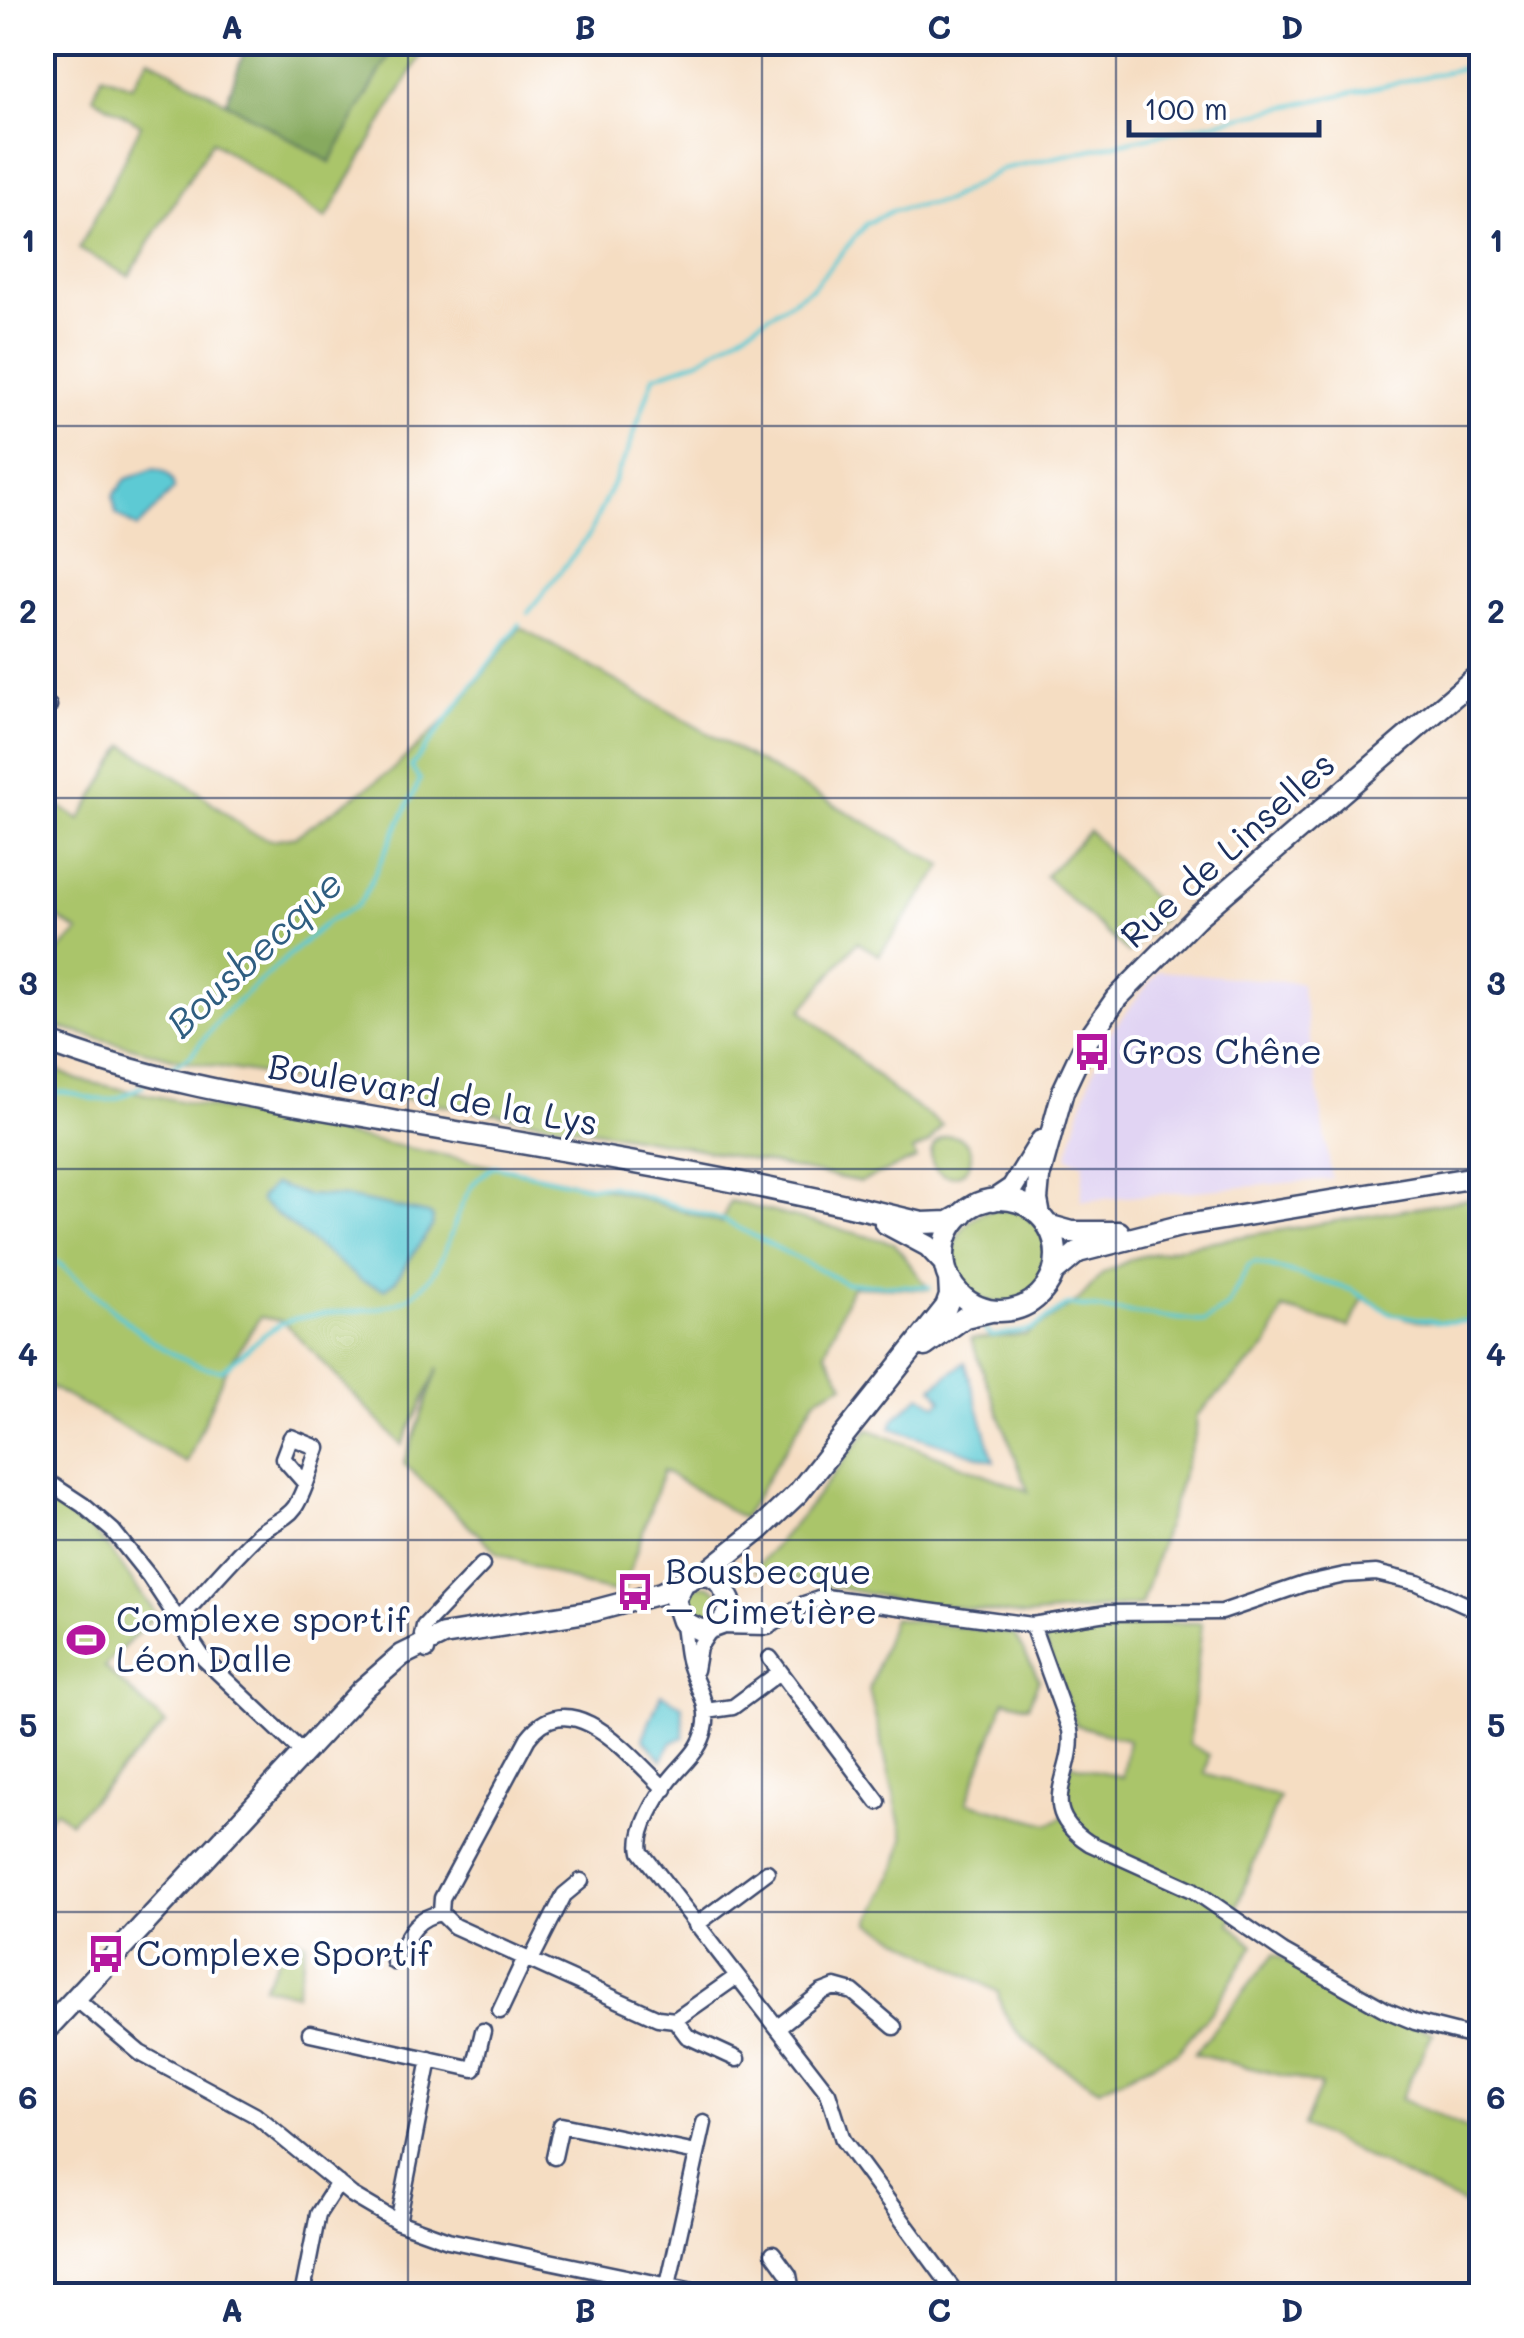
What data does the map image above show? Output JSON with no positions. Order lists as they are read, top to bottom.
{
  "streets": {
    "main road": ["Rue de Linselles", "Boulevard de la Lys"]
  },
  "crossings": [
    ["Rue de Linselles", "Boulevard de la Lys"]
  ],
  "water": ["Bousbecque"],
  "places": {
    "bus stop": ["Gros Chêne", "Bousbecque – Cimetière", "Complexe Sportif"],
    "sports": ["Complexe sportif Léon Dalle"]
  },
  "scale_bar": "100 m",
  "grid": {
    "columns": [
      "A",
      "B",
      "C",
      "D"
    ],
    "rows": [
      "1",
      "2",
      "3",
      "4",
      "5",
      "6"
    ]
  }
}
